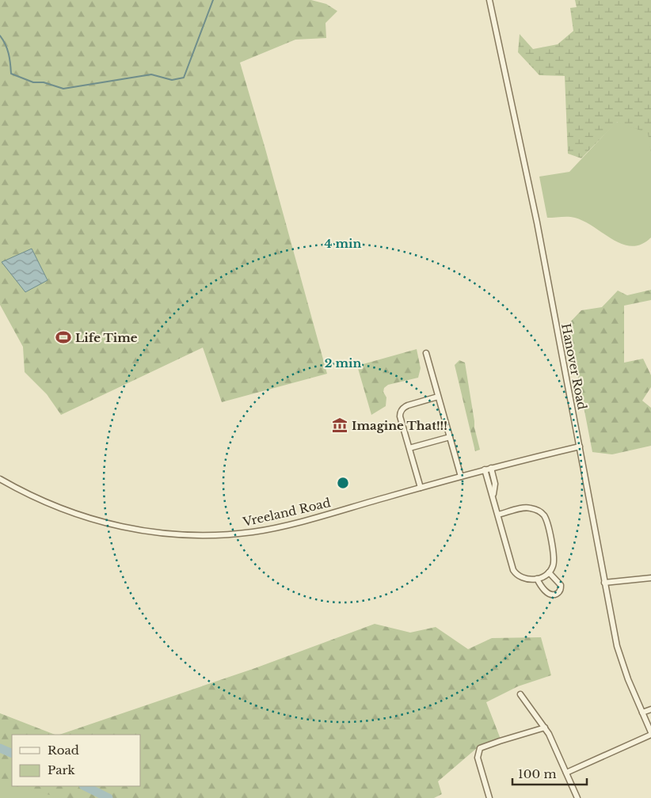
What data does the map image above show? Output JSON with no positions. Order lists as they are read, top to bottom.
{
  "streets": {
    "street": ["Hanover Road", "Vreeland Road"]
  },
  "crossings": [
    ["Hanover Road", "Vreeland Road"]
  ],
  "places": {
    "sports": ["Life Time"],
    "museum": ["Imagine That!!!"]
  },
  "legend": ["Road", "Park"],
  "scale_bar": "100 m",
  "rings": ["4 min", "2 min"]
}
